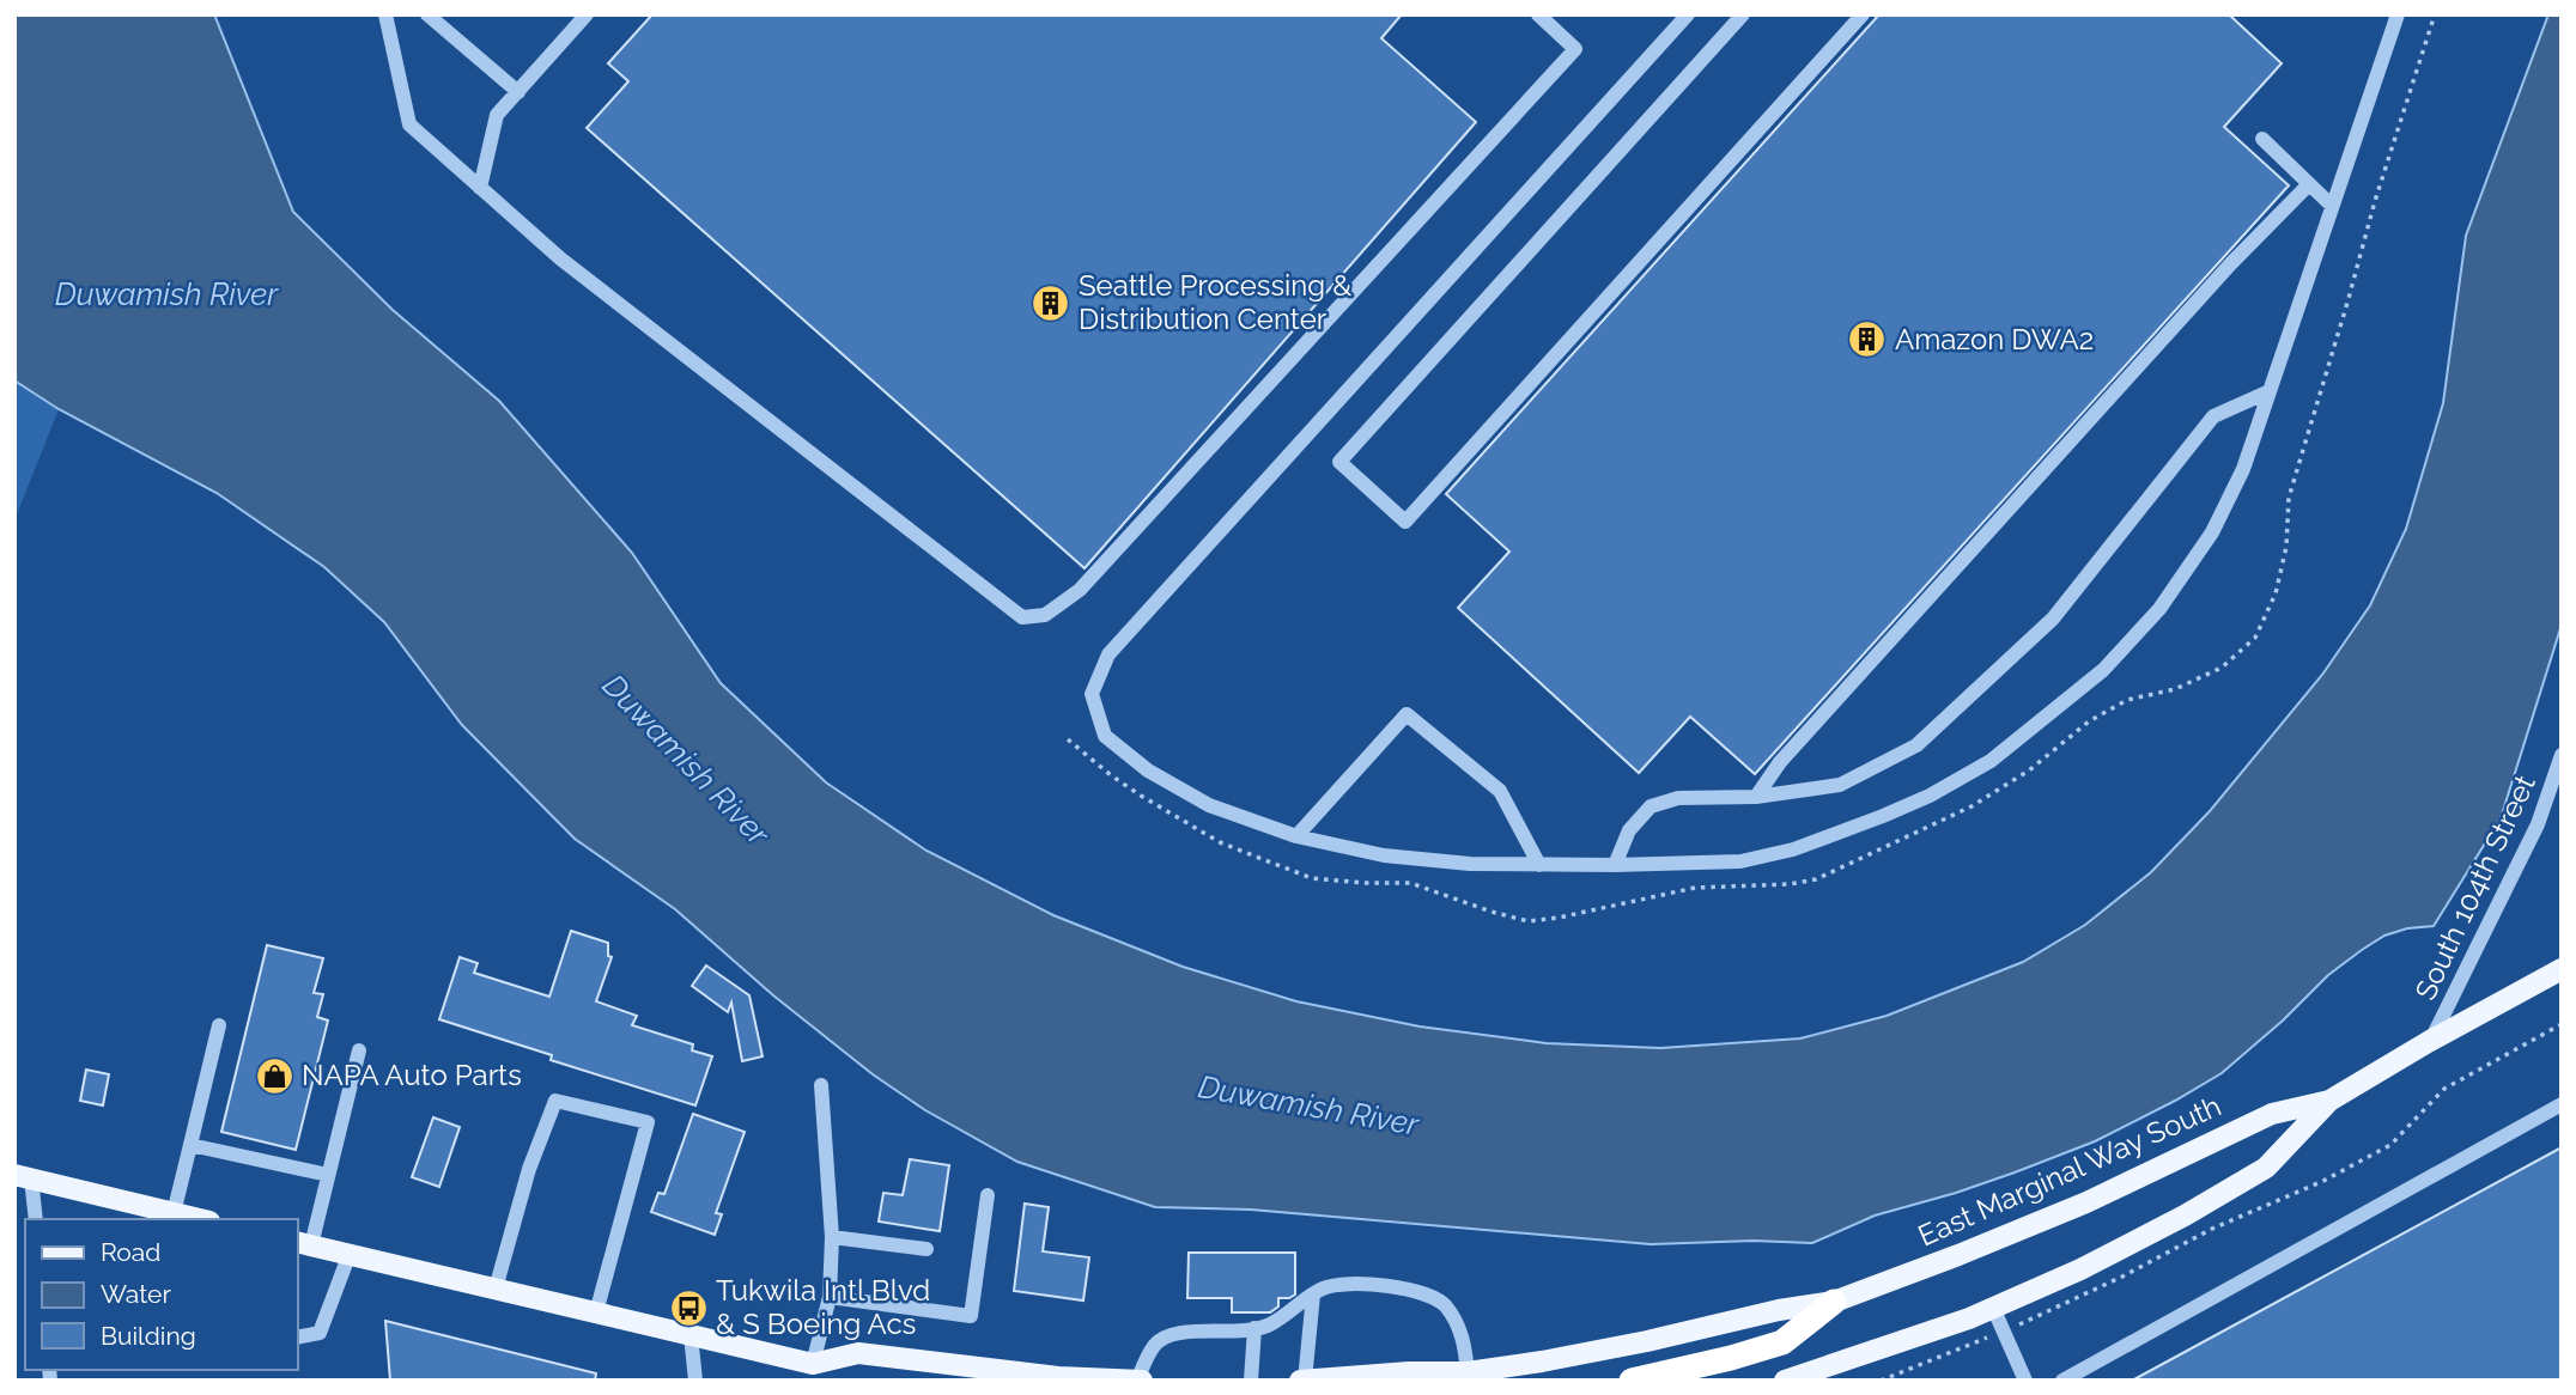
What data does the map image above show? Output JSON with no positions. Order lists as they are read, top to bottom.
{
  "streets": {
    "main road": ["East Marginal Way South"],
    "street": ["South 104th Street"]
  },
  "crossings": [
    ["South 104th Street", "East Marginal Way South"]
  ],
  "water": ["Duwamish River"],
  "places": {
    "building": ["Seattle Processing & Distribution Center", "Amazon DWA2"],
    "shop": ["NAPA Auto Parts"],
    "bus stop": ["Tukwila Intl Blvd & S Boeing Acs"]
  },
  "legend": ["Road", "Water", "Building"]
}
